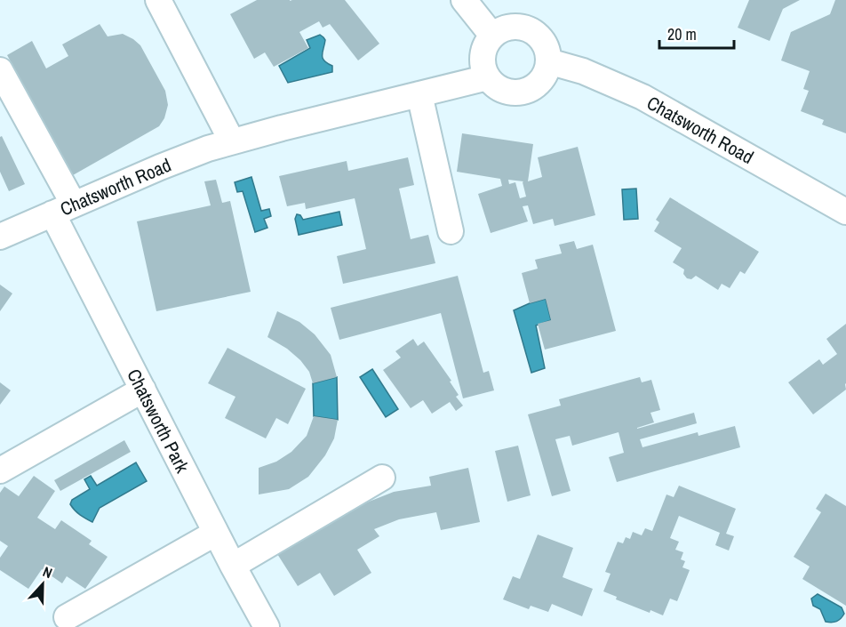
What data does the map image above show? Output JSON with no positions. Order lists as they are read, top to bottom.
{
  "streets": {
    "street": ["Chatsworth Road", "Chatsworth Park"]
  },
  "crossings": [
    ["Chatsworth Road", "Chatsworth Park"]
  ],
  "scale_bar": "20 m",
  "north": "top"
}
